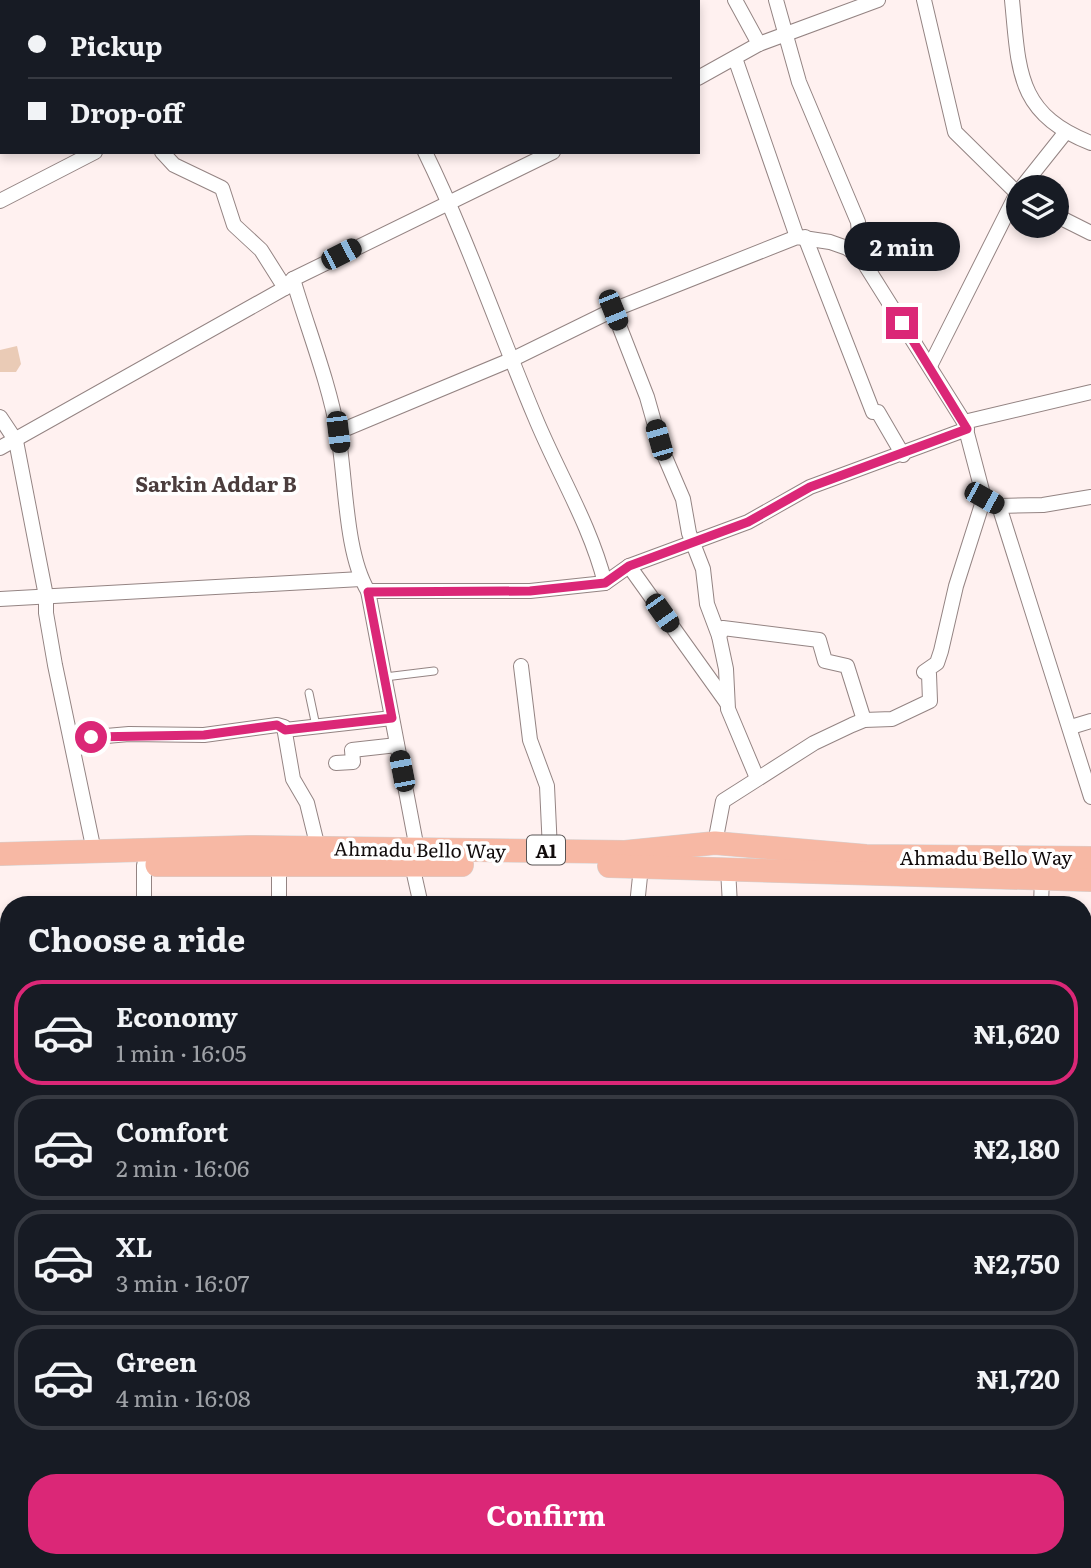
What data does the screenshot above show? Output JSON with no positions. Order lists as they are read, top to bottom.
{
  "streets": {
    "highway": ["Ahmadu Bello Way", "A1"]
  },
  "districts": ["Sarkin Addar B"],
  "page": {
    "banner": ["Pickup", "Drop-off"],
    "bubble": "2 min",
    "heading": "Choose a ride",
    "list": [
      {
        "name": "Economy",
        "note": "1 min · 16:05",
        "value": "₦1,620"
      },
      {
        "name": "Comfort",
        "note": "2 min · 16:06",
        "value": "₦2,180"
      },
      {
        "name": "XL",
        "note": "3 min · 16:07",
        "value": "₦2,750"
      },
      {
        "name": "Green",
        "note": "4 min · 16:08",
        "value": "₦1,720"
      }
    ],
    "buttons": "Confirm"
  }
}
